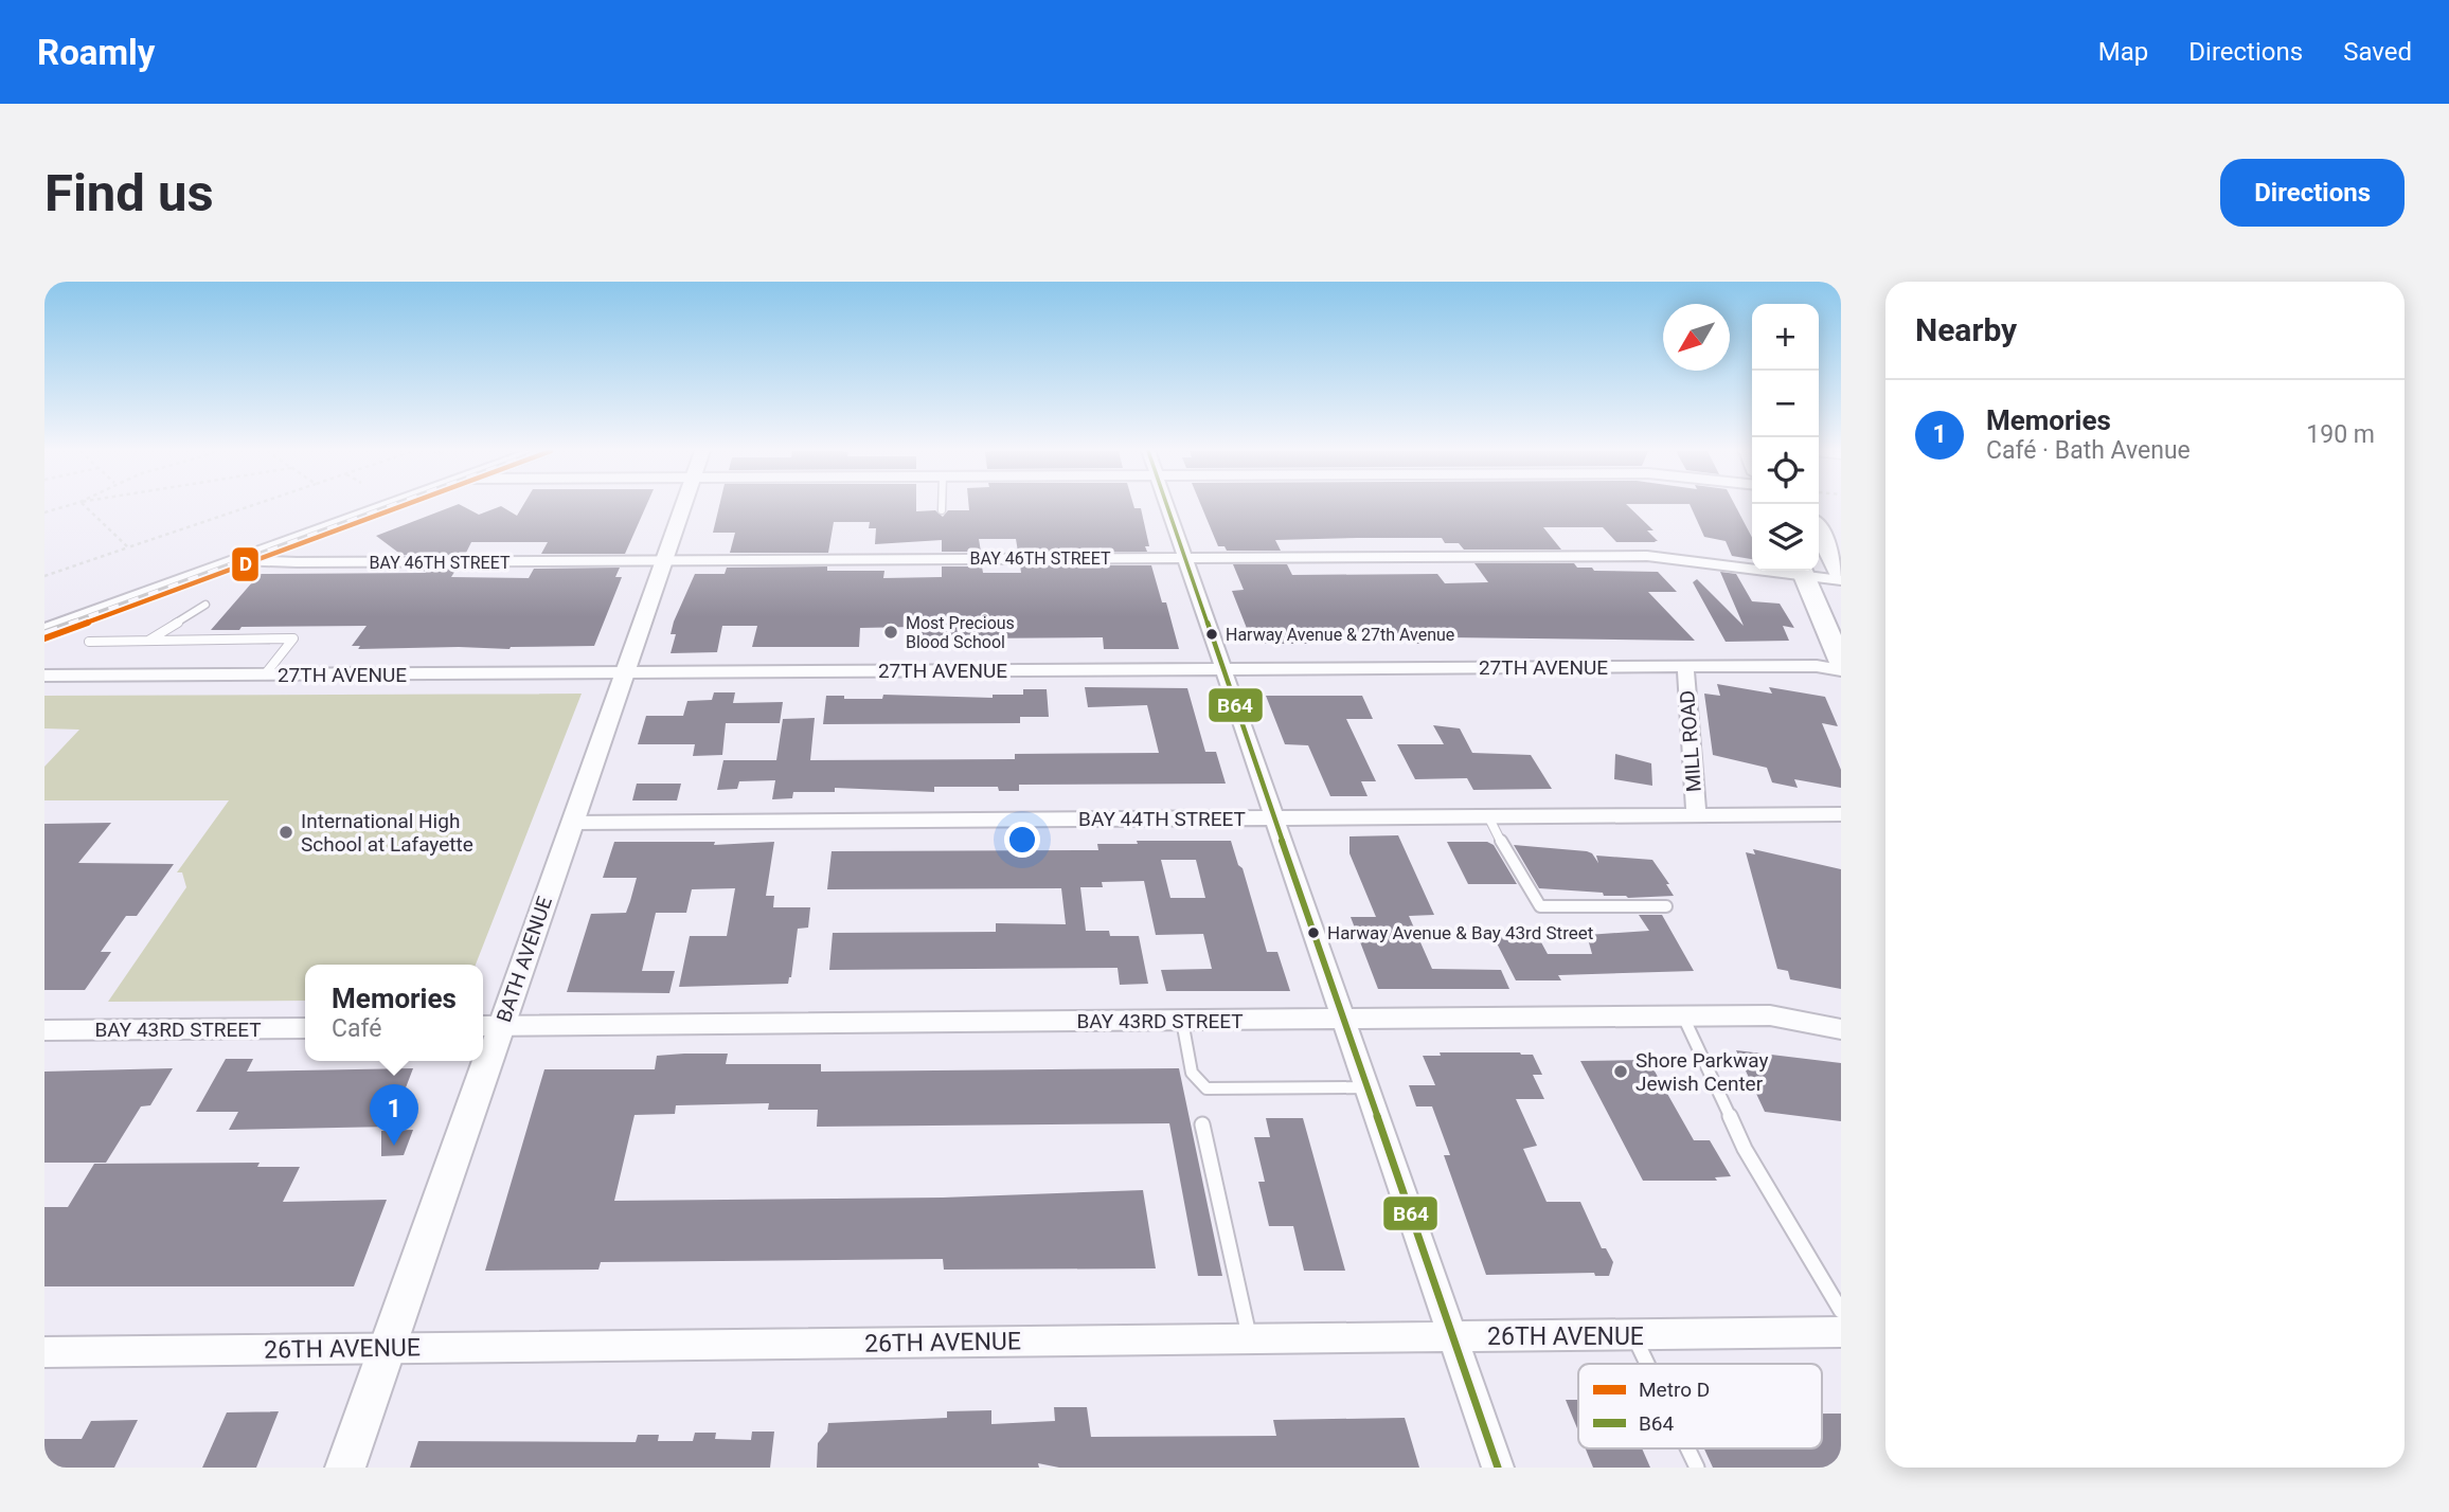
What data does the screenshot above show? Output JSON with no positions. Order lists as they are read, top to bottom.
{
  "streets": {
    "street": [
      "BAY 46TH STREET",
      "27TH AVENUE",
      "MILL ROAD",
      "BAY 44TH STREET",
      "BATH AVENUE",
      "BAY 43RD STREET",
      "26TH AVENUE"
    ]
  },
  "crossings": [
    ["BAY 46TH STREET", "BATH AVENUE"],
    ["27TH AVENUE", "MILL ROAD"],
    ["27TH AVENUE", "BATH AVENUE"],
    ["MILL ROAD", "BAY 44TH STREET"],
    ["BAY 44TH STREET", "BATH AVENUE"],
    ["BATH AVENUE", "BAY 43RD STREET"],
    ["BATH AVENUE", "26TH AVENUE"]
  ],
  "places": [
    "Most Precious Blood School",
    "Harway Avenue & 27th Avenue",
    "International High School at Lafayette",
    "Harway Avenue & Bay 43rd Street",
    "Shore Parkway Jewish Center"
  ],
  "lines": ["metro line D", "transit line B64"],
  "legend": ["Metro D", "B64"],
  "north": "bottom left",
  "page": {
    "header": "Roamly",
    "nav": ["Map", "Directions", "Saved"],
    "buttons": "Directions",
    "title": "Find us",
    "heading": "Nearby",
    "map_buttons": ["+", "−"],
    "list": [
      {
        "mark": "1",
        "name": "Memories",
        "note": "Café · Bath Avenue",
        "value": "190 m"
      }
    ],
    "popup": ["Memories", "Café"],
    "pins": "1"
  }
}
